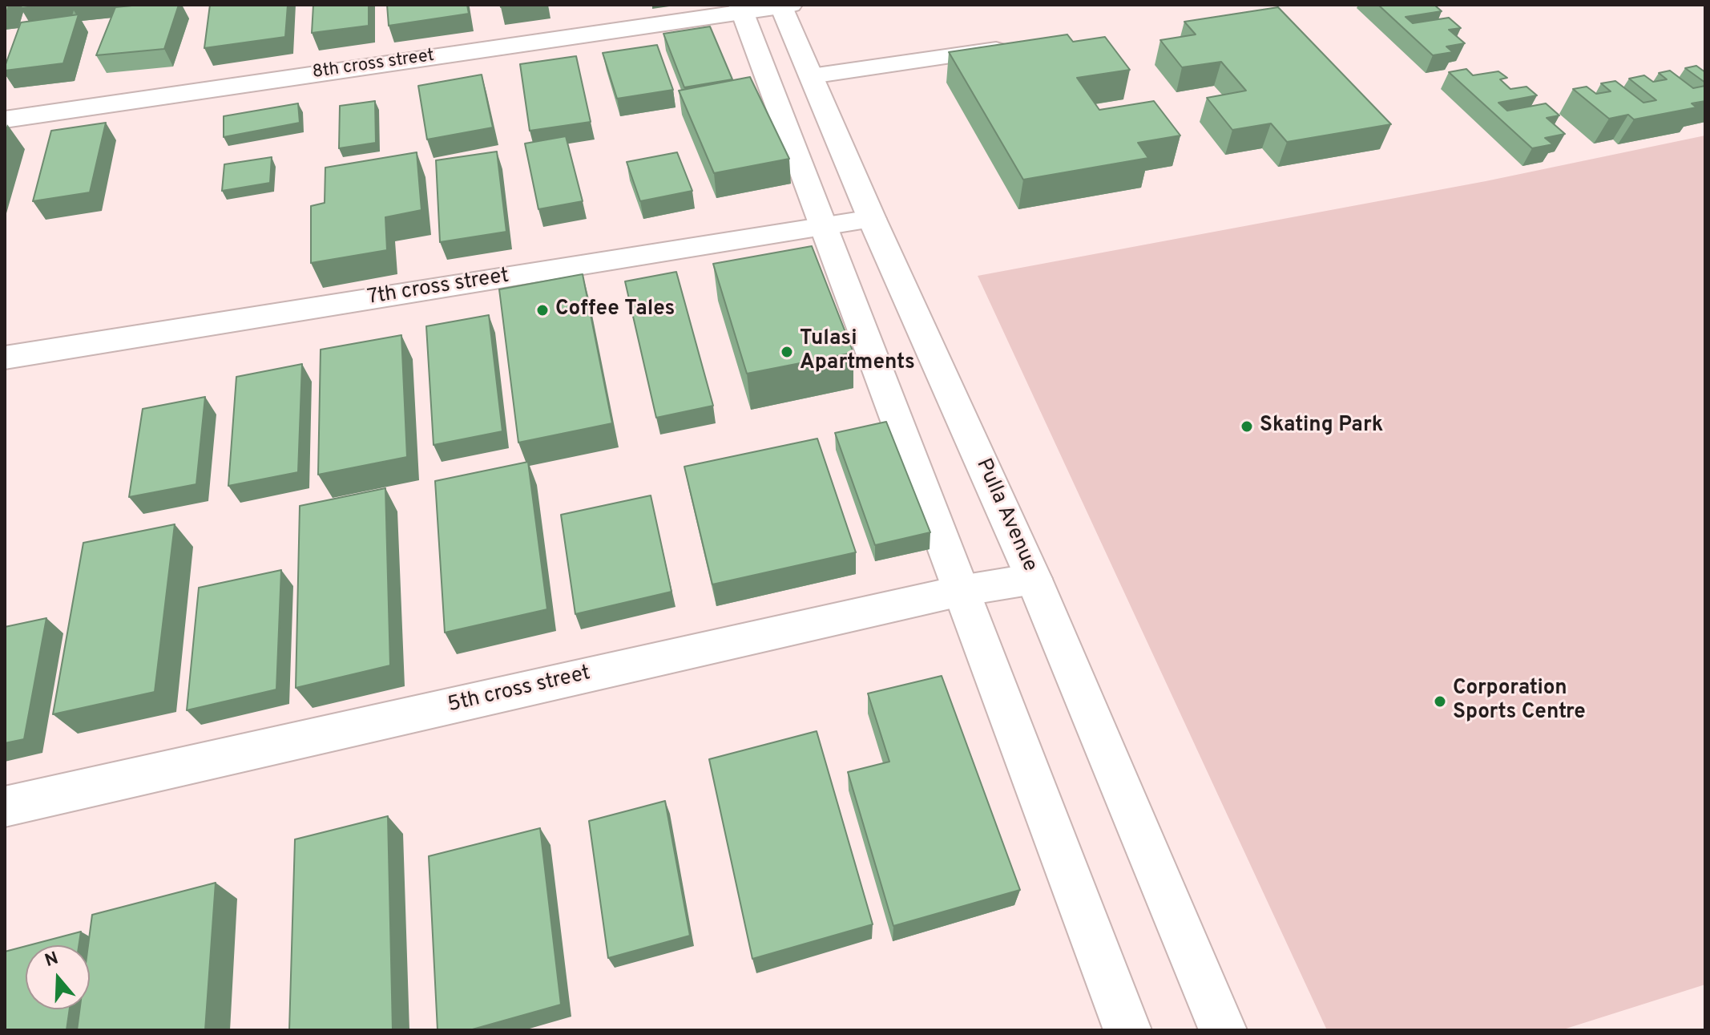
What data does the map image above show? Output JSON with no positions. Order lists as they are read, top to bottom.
{
  "streets": {
    "street": [
      "8th cross street",
      "7th cross street",
      "Pulla Avenue",
      "5th cross street"
    ]
  },
  "crossings": [
    ["8th cross street", "Pulla Avenue"],
    ["7th cross street", "Pulla Avenue"],
    ["Pulla Avenue", "5th cross street"]
  ],
  "places": [
    "Coffee Tales",
    "Tulasi Apartments",
    "Skating Park",
    "Corporation Sports Centre"
  ],
  "north": "top"
}
